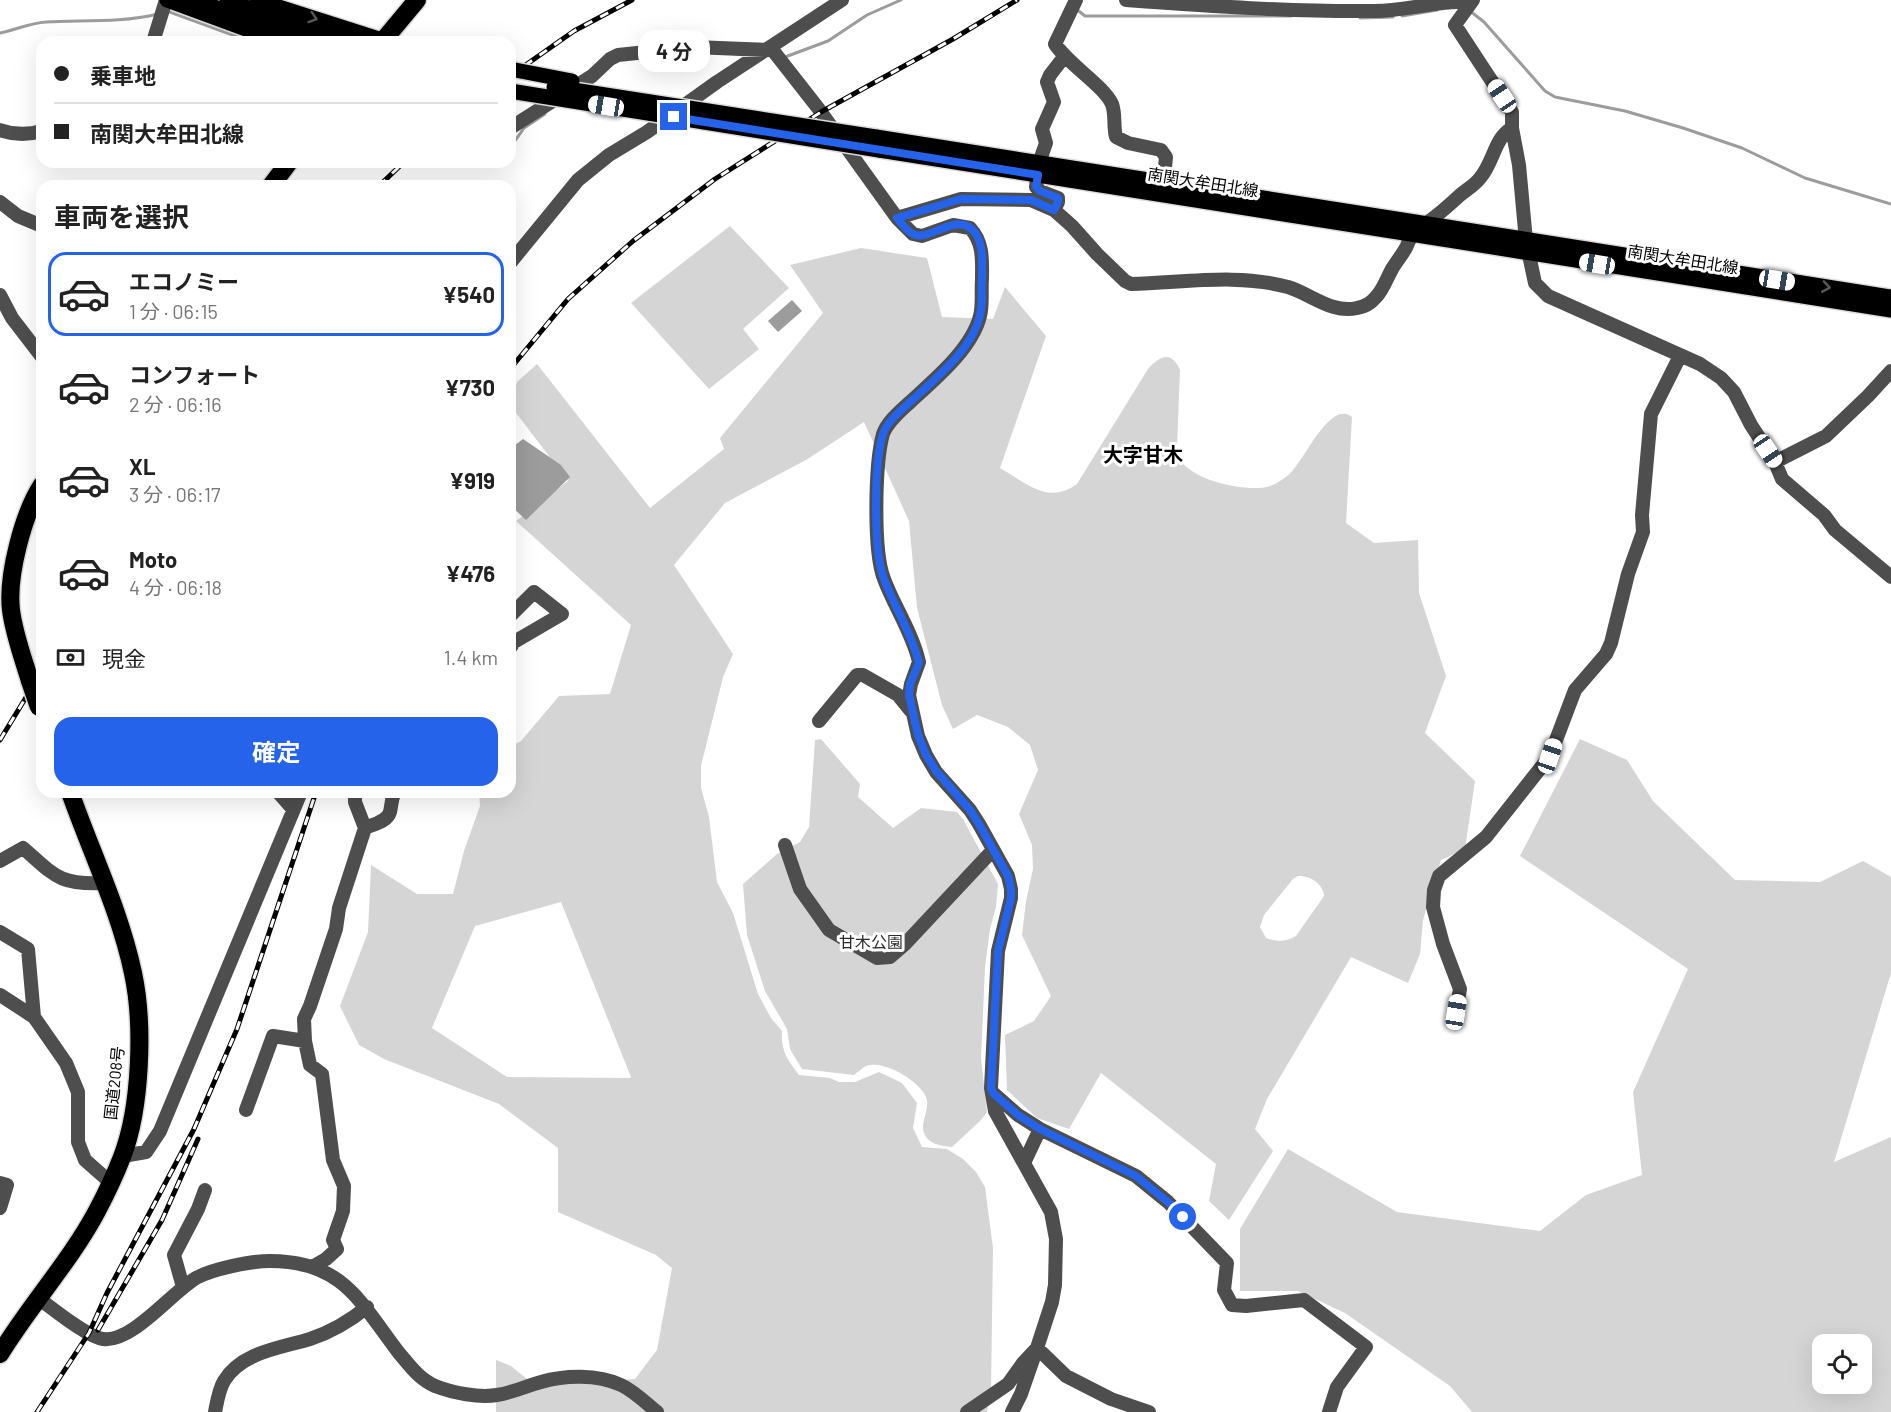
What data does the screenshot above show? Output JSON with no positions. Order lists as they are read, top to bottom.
{
  "streets": {
    "highway": ["国道208号"],
    "main road": ["南関大牟田北線"]
  },
  "districts": ["大字甘木"],
  "parks": ["甘木公園"],
  "page": {
    "bubble": "4 分",
    "banner": ["乗車地", "南関大牟田北線"],
    "heading": "車両を選択",
    "list": [
      {
        "name": "エコノミー",
        "note": "1 分 · 06:15",
        "value": "¥540"
      },
      {
        "name": "コンフォート",
        "note": "2 分 · 06:16",
        "value": "¥730"
      },
      {
        "name": "XL",
        "note": "3 分 · 06:17",
        "value": "¥919"
      },
      {
        "name": "Moto",
        "note": "4 分 · 06:18",
        "value": "¥476"
      }
    ],
    "pay": ["現金", "1.4 km"],
    "buttons": "確定"
  }
}
